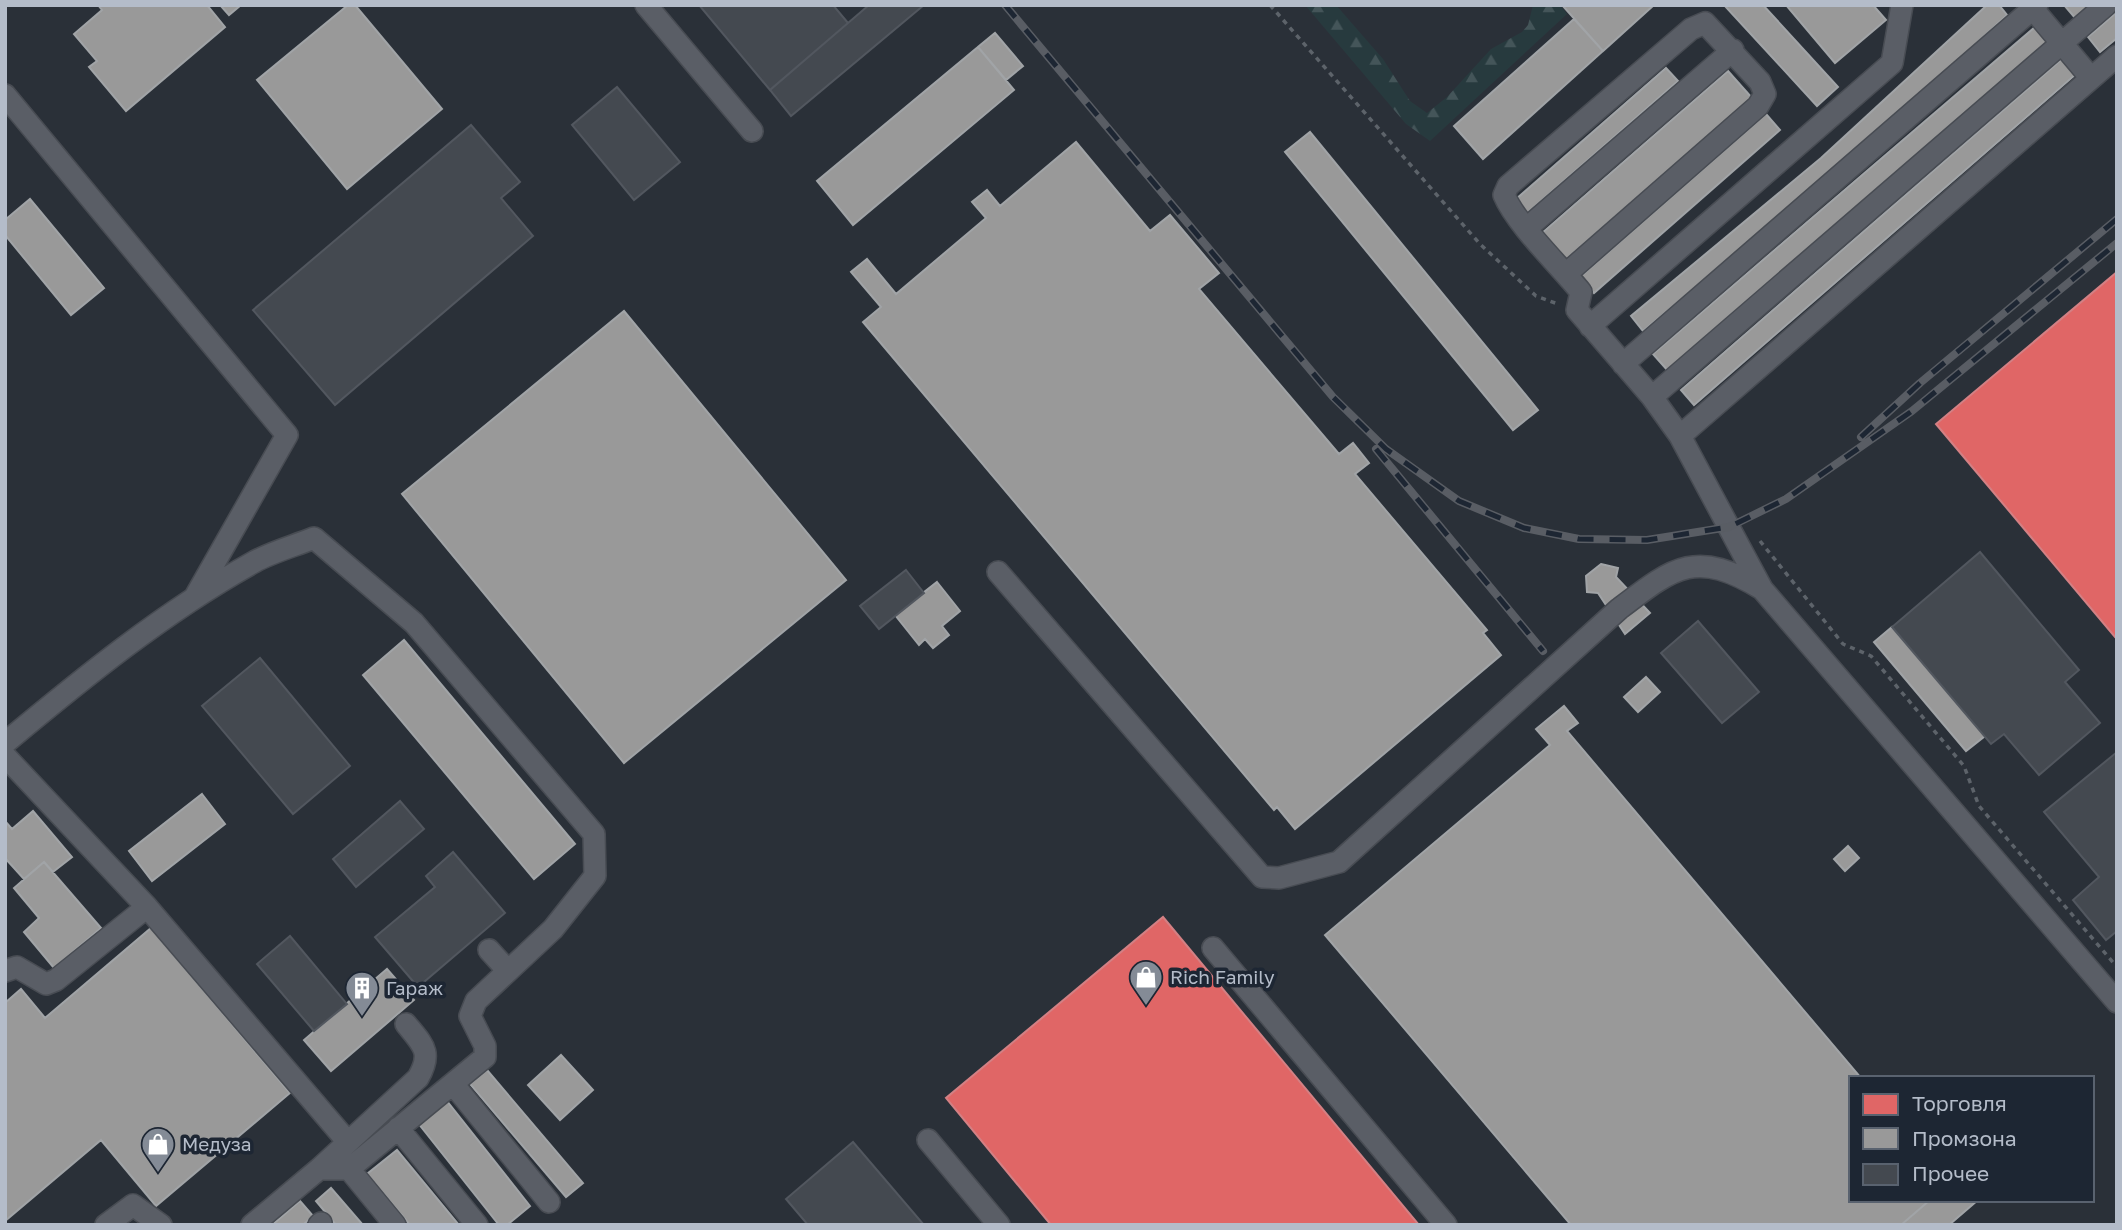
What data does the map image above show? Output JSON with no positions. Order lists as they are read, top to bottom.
{
  "places": {
    "shop": ["Rich Family", "Медуза"],
    "building": ["Гараж"]
  },
  "legend": ["Торговля", "Промзона", "Прочее"]
}
